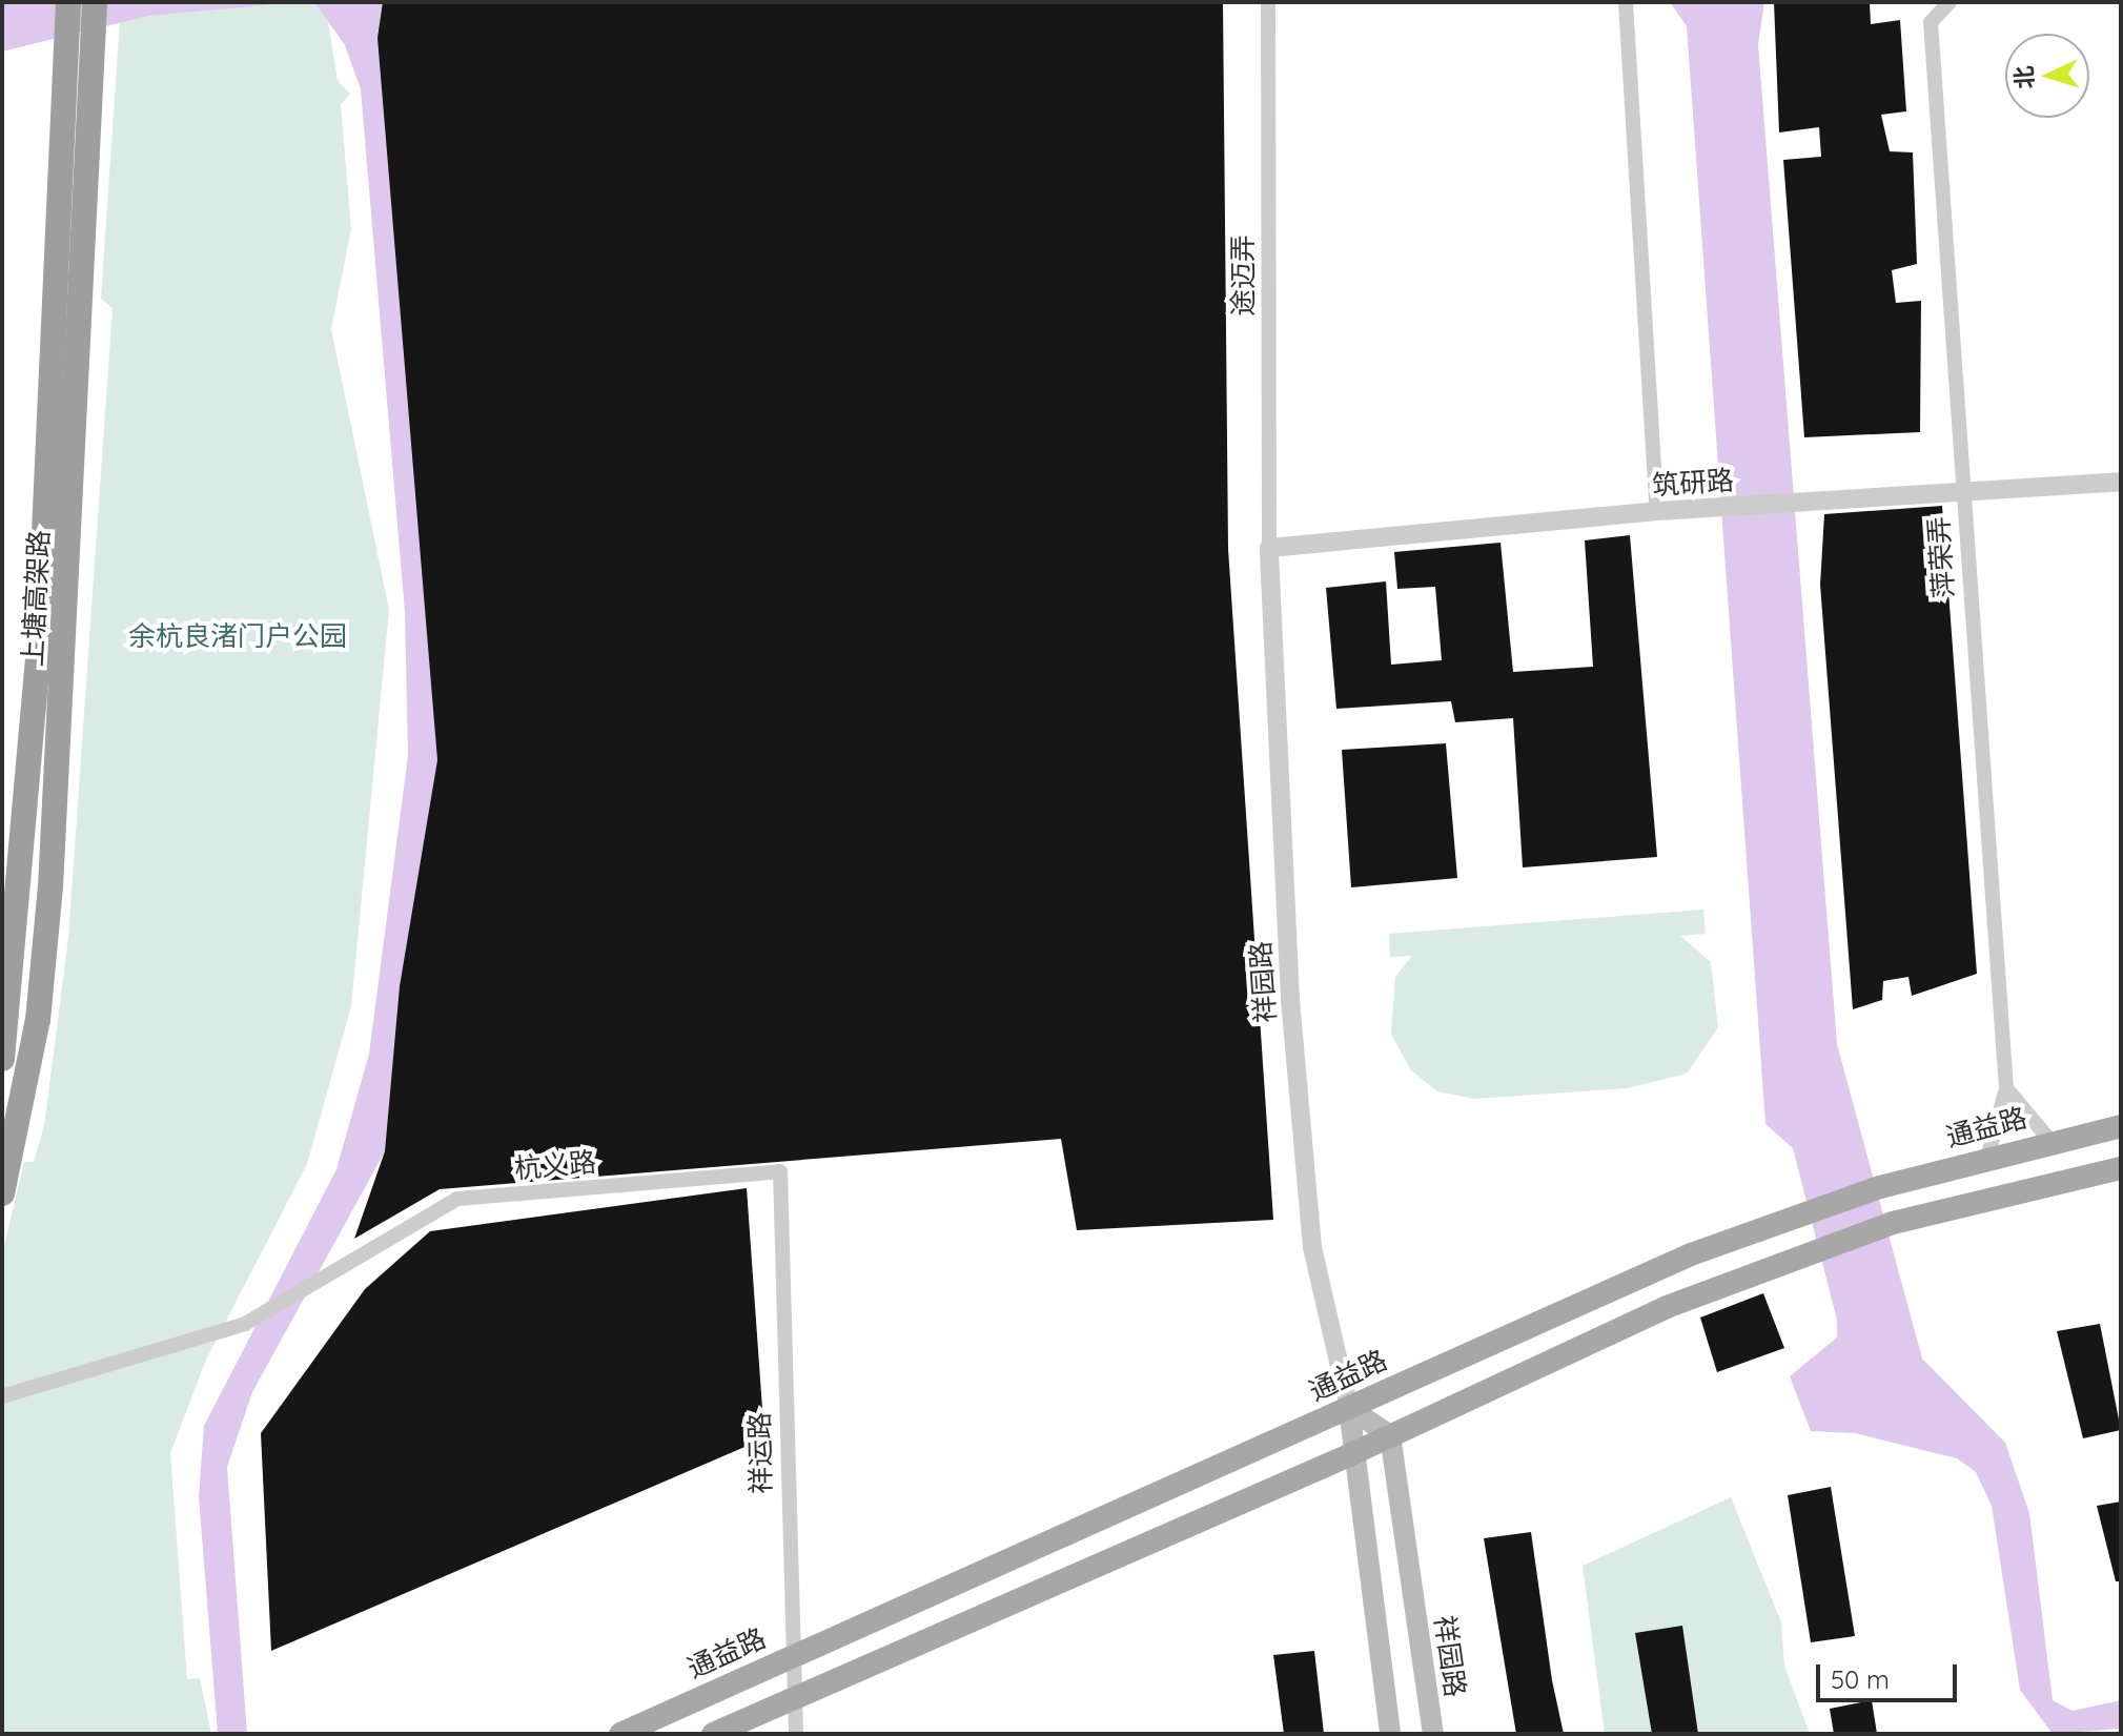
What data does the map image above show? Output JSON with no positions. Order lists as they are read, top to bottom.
{
  "streets": {
    "highway": ["上塘高架路"],
    "main road": ["祥园路", "通益路"],
    "street": [
      "途迈弄",
      "筑研路",
      "萍荣弄",
      "杭义路",
      "祥运路"
    ]
  },
  "crossings": [
    ["途迈弄", "筑研路"],
    ["途迈弄", "祥园路"],
    ["筑研路", "萍荣弄"],
    ["筑研路", "祥园路"],
    ["萍荣弄", "通益路"],
    ["祥园路", "通益路"],
    ["通益路", "祥运路"],
    ["杭义路", "祥运路"]
  ],
  "parks": ["余杭良渚门户公园"],
  "scale_bar": "50 m",
  "north": "left"
}
